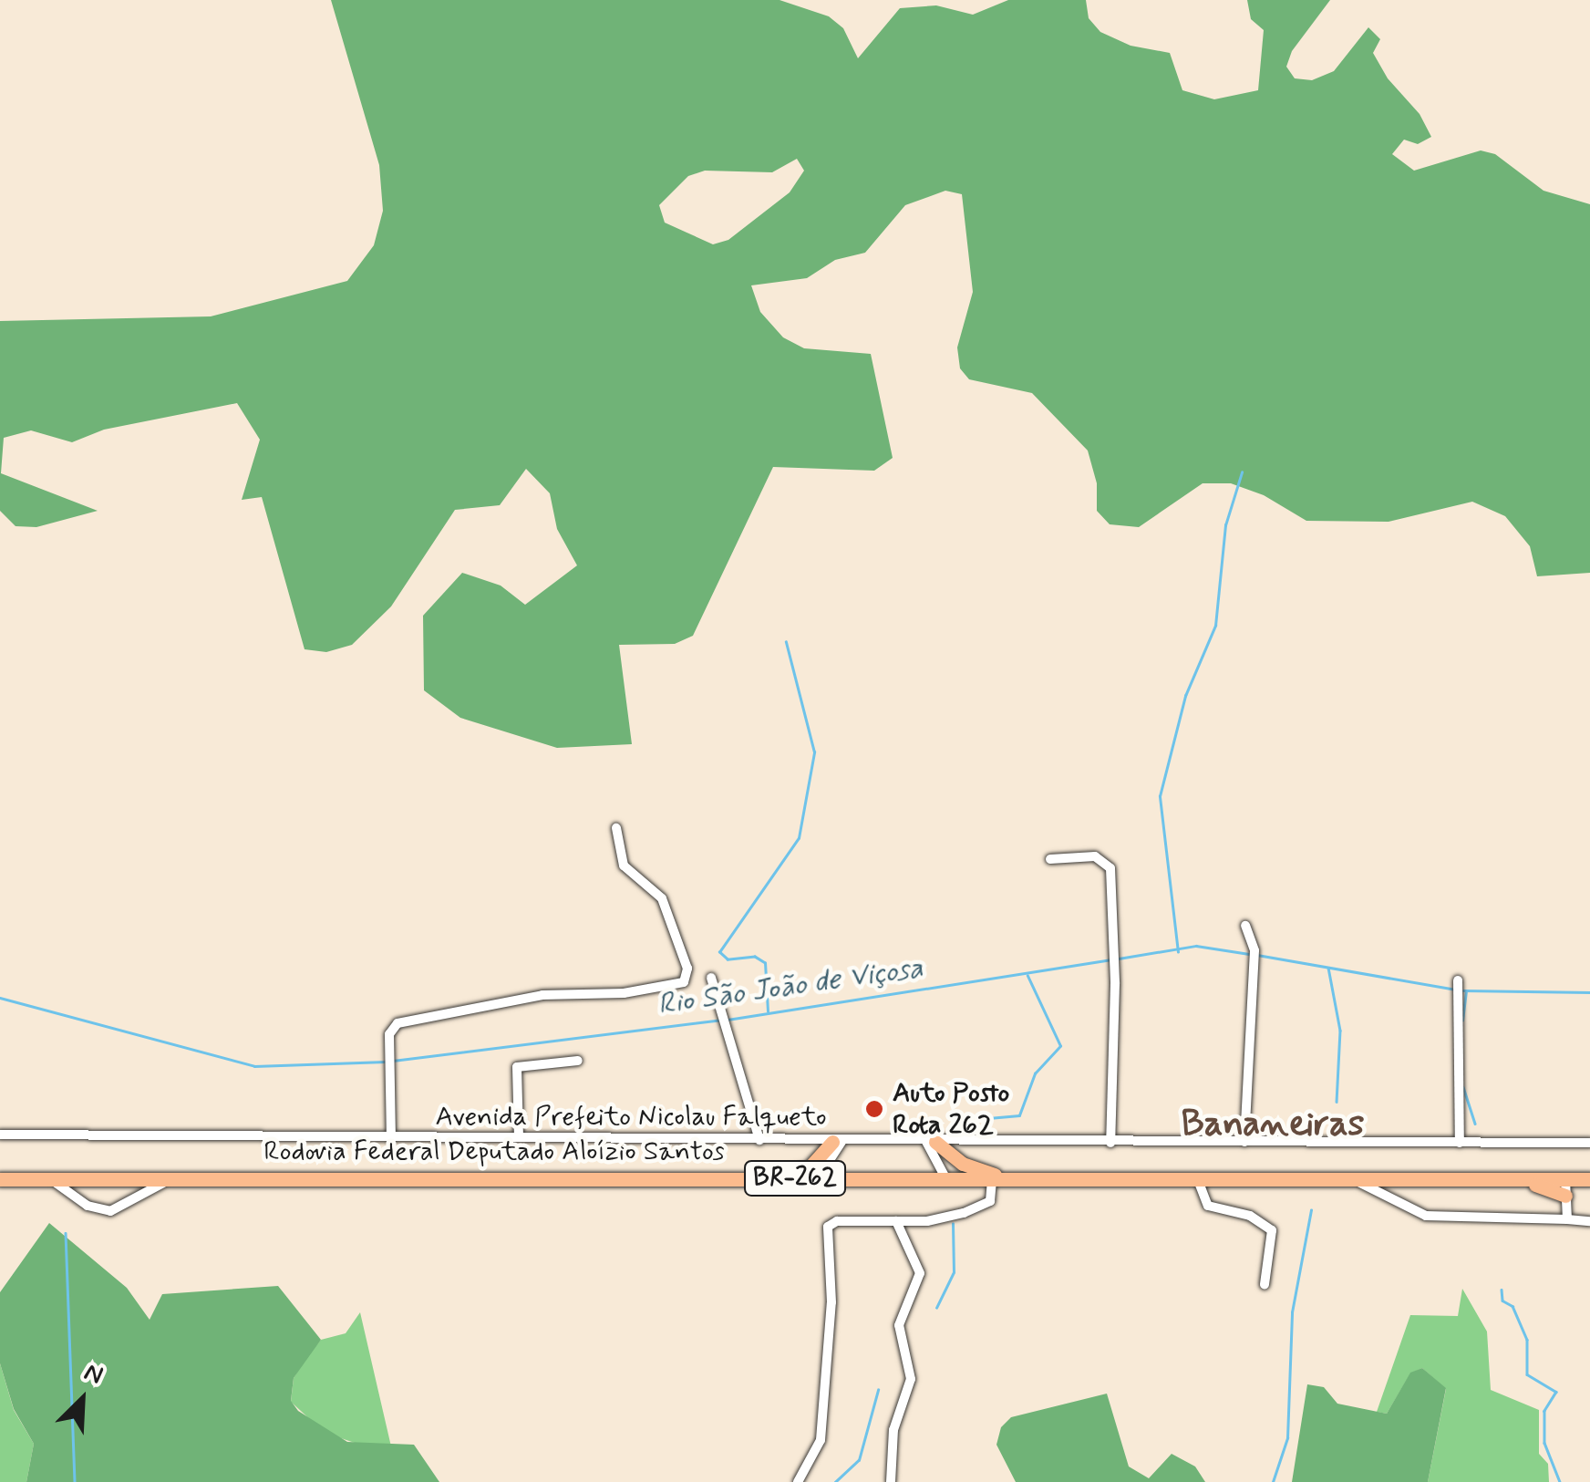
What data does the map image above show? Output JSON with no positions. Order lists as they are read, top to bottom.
{
  "streets": {
    "highway": ["Rodovia Federal Deputado Aloízio Santos", "BR-262"],
    "street": ["Avenida Prefeito Nicolau Falqueto"]
  },
  "districts": ["Bananeiras"],
  "water": ["Rio São João de Viçosa"],
  "places": ["Auto Posto Rota 262"],
  "north": "top right"
}
